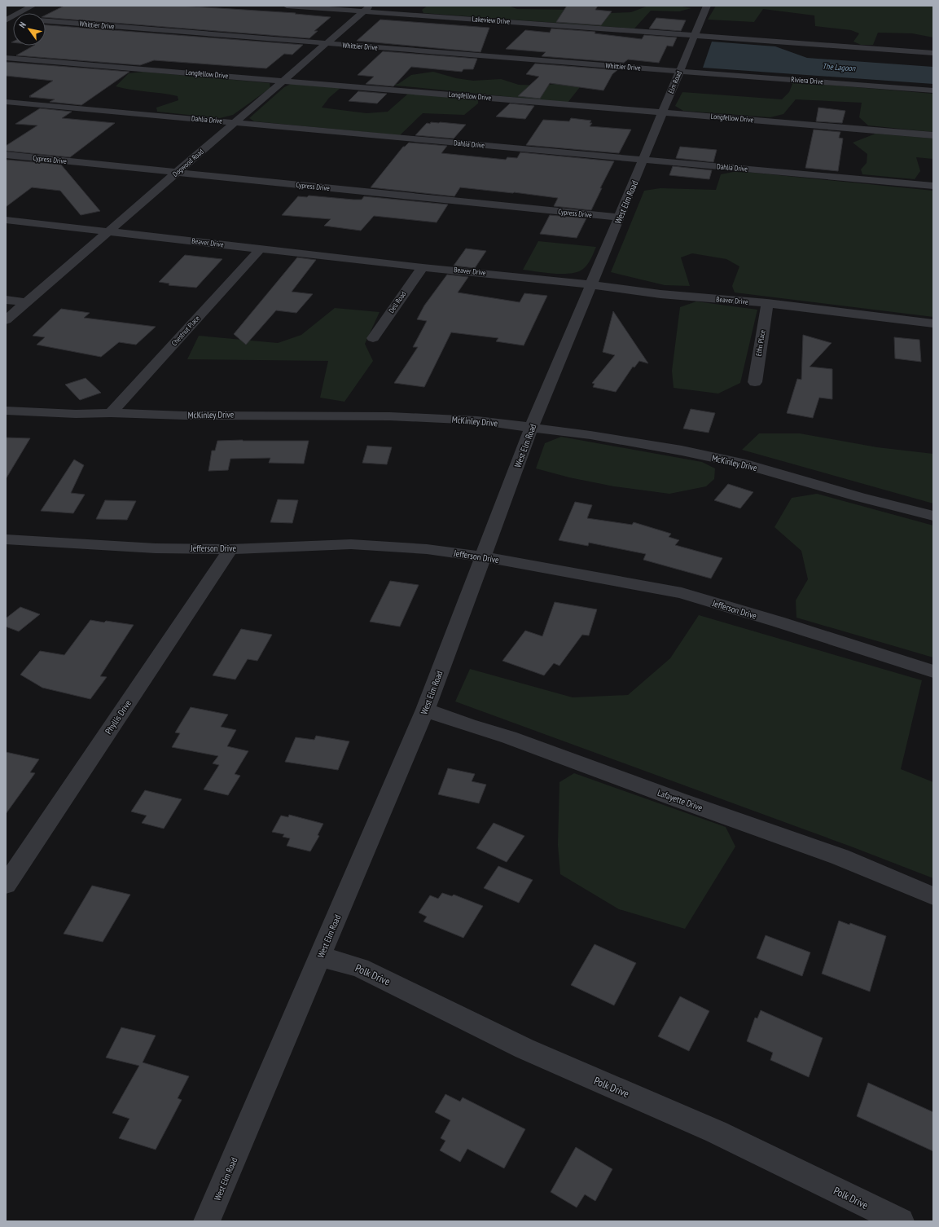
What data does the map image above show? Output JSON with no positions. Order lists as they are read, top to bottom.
{
  "streets": {
    "street": [
      "Lakeview Drive",
      "Whittier Drive",
      "Longfellow Drive",
      "Riviera Drive",
      "Elm Road",
      "Dahlia Drive",
      "Cypress Drive",
      "Dogwood Road",
      "West Elm Road",
      "Beaver Drive",
      "Dell Road",
      "Chestnut Place",
      "Elfin Place",
      "McKinley Drive",
      "Jefferson Drive",
      "Phyllis Drive",
      "Lafayette Drive",
      "Polk Drive"
    ]
  },
  "crossings": [
    ["Lakeview Drive", "Elm Road"],
    ["Lakeview Drive", "Dogwood Road"],
    ["Whittier Drive", "Riviera Drive"],
    ["Whittier Drive", "Elm Road"],
    ["Whittier Drive", "Dogwood Road"],
    ["Longfellow Drive", "Elm Road"],
    ["Longfellow Drive", "Dogwood Road"],
    ["Riviera Drive", "Elm Road"],
    ["Elm Road", "Dahlia Drive"],
    ["Elm Road", "West Elm Road"],
    ["Dahlia Drive", "Dogwood Road"],
    ["Dahlia Drive", "West Elm Road"],
    ["Cypress Drive", "Dogwood Road"],
    ["Cypress Drive", "West Elm Road"],
    ["Dogwood Road", "Beaver Drive"],
    ["West Elm Road", "Beaver Drive"],
    ["West Elm Road", "McKinley Drive"],
    ["West Elm Road", "Jefferson Drive"],
    ["West Elm Road", "Lafayette Drive"],
    ["West Elm Road", "Polk Drive"],
    ["Beaver Drive", "Dell Road"],
    ["Beaver Drive", "Chestnut Place"],
    ["Beaver Drive", "Elfin Place"],
    ["Chestnut Place", "McKinley Drive"],
    ["Jefferson Drive", "Phyllis Drive"]
  ],
  "water": ["The Lagoon"],
  "north": "top left"
}
